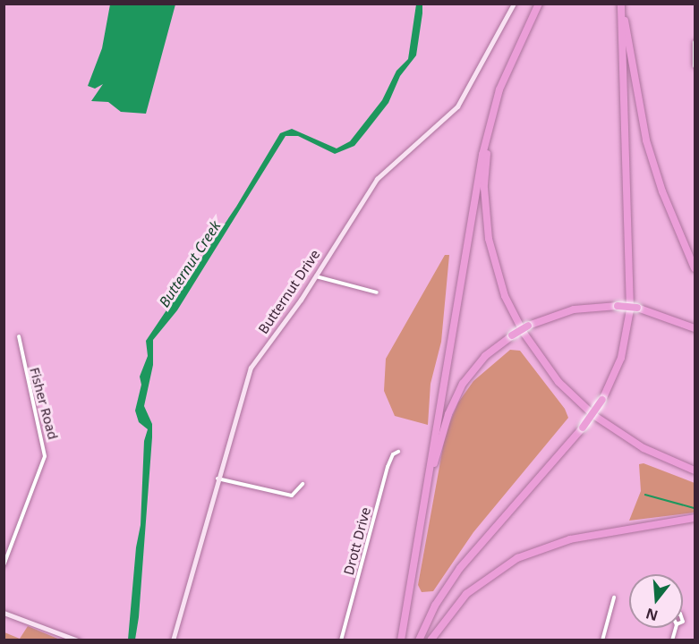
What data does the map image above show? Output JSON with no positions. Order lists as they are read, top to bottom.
{
  "streets": {
    "street": ["Butternut Drive", "Fisher Road", "Drott Drive"]
  },
  "water": ["Butternut Creek"],
  "north": "bottom"
}
